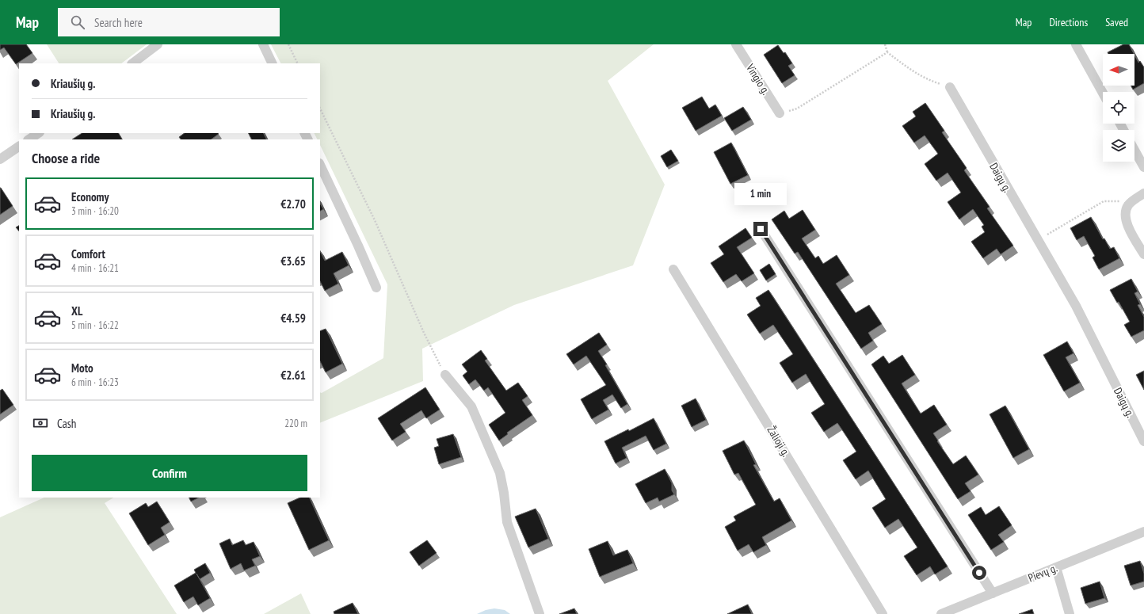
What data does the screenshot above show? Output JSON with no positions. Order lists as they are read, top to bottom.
{
  "streets": {
    "street": [
      "Vingio g.",
      "Daigų g.",
      "Žalioji g.",
      "Pievų g."
    ]
  },
  "north": "left",
  "page": {
    "header": "Map",
    "search": "Search here",
    "nav": ["Map", "Directions", "Saved"],
    "banner": ["Kriaušių g.", "Kriaušių g."],
    "heading": "Choose a ride",
    "list": [
      {
        "name": "Economy",
        "note": "3 min · 16:20",
        "value": "€2.70"
      },
      {
        "name": "Comfort",
        "note": "4 min · 16:21",
        "value": "€3.65"
      },
      {
        "name": "XL",
        "note": "5 min · 16:22",
        "value": "€4.59"
      },
      {
        "name": "Moto",
        "note": "6 min · 16:23",
        "value": "€2.61"
      }
    ],
    "bubble": "1 min",
    "pay": ["Cash", "220 m"],
    "buttons": "Confirm"
  }
}
